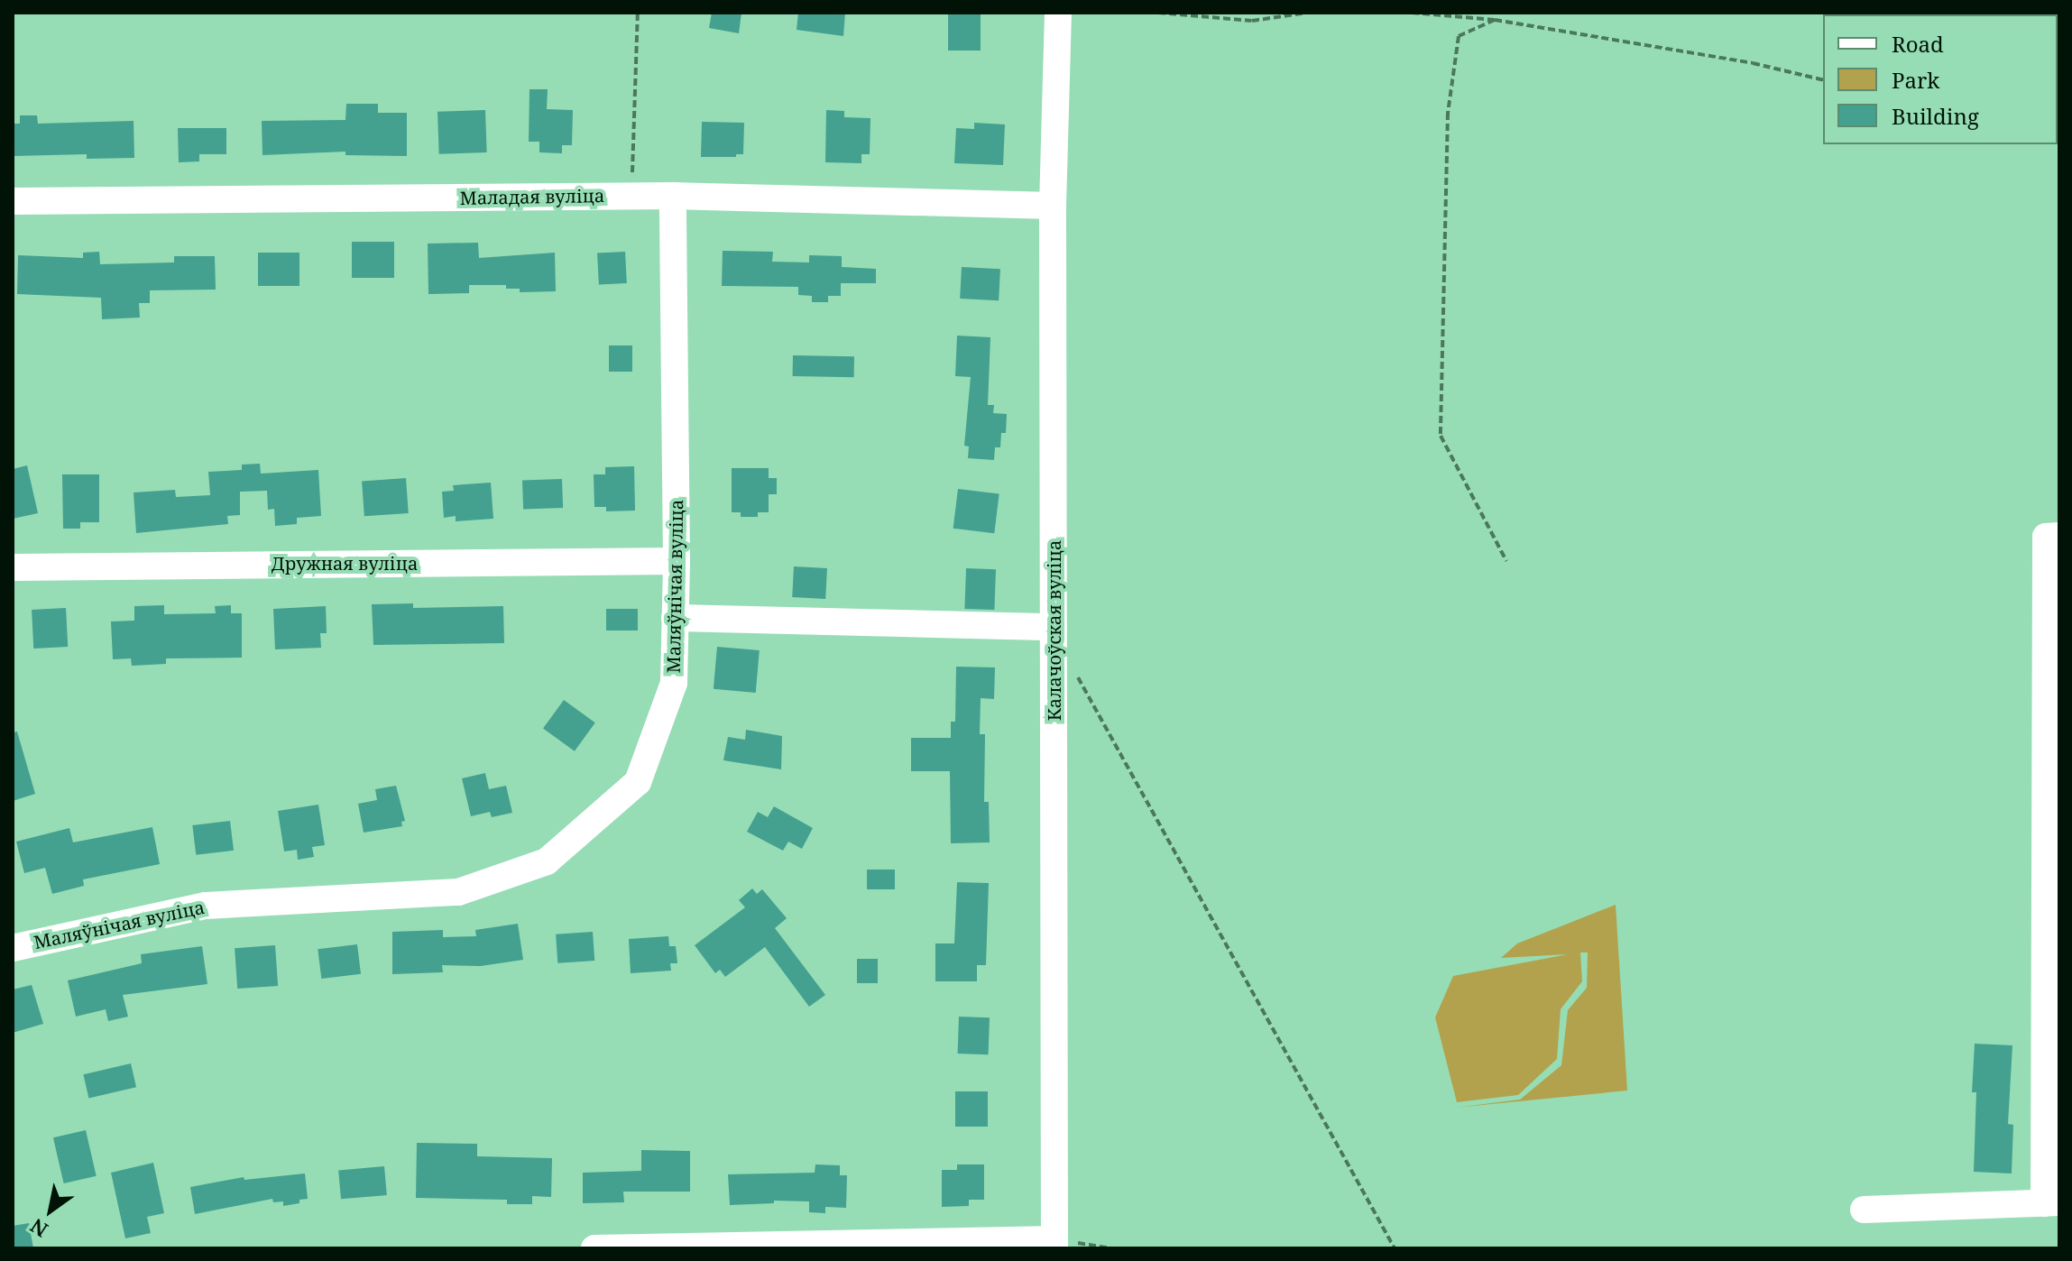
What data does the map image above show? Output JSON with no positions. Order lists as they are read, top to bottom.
{
  "streets": {
    "street": [
      "Маладая вуліца",
      "Дружная вуліца",
      "Маляўнічая вуліца",
      "Калачоўская вуліца"
    ]
  },
  "crossings": [
    ["Маладая вуліца", "Маляўнічая вуліца"],
    ["Маладая вуліца", "Калачоўская вуліца"],
    ["Дружная вуліца", "Маляўнічая вуліца"]
  ],
  "legend": ["Road", "Park", "Building"],
  "north": "bottom left"
}
